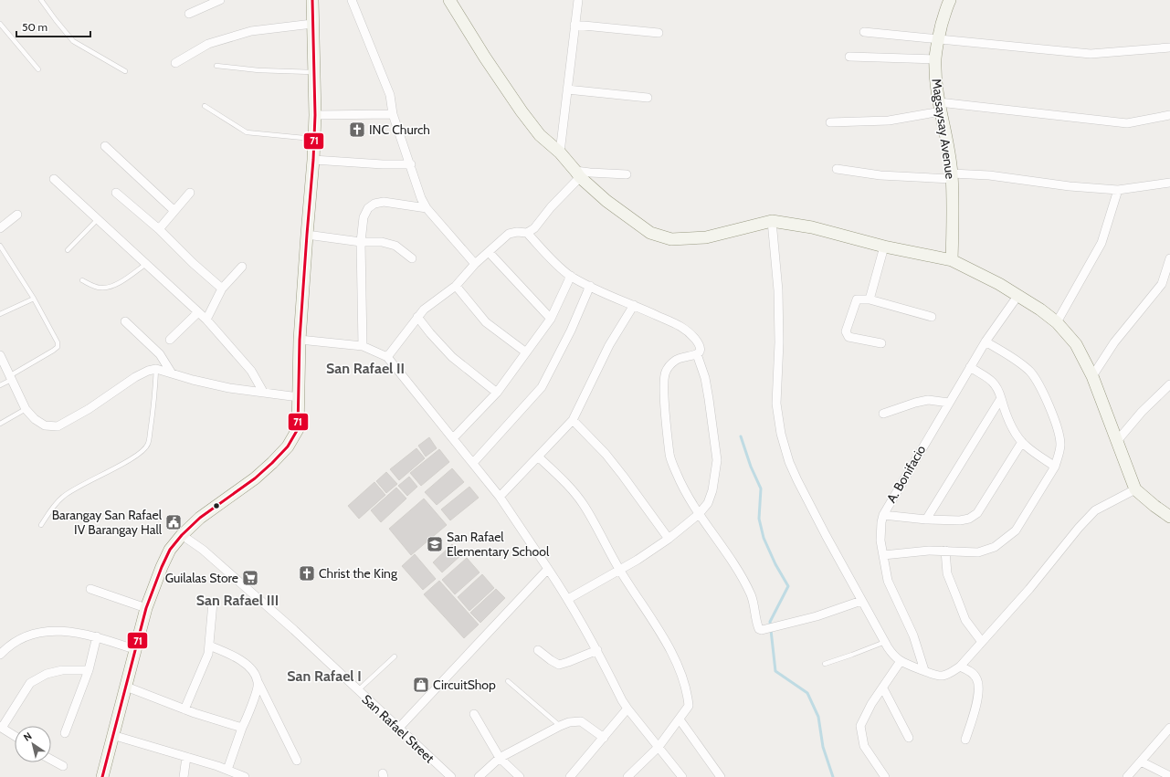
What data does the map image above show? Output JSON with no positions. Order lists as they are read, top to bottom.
{
  "streets": {
    "street": ["Magsaysay Avenue", "A. Bonifacio", "San Rafael Street"]
  },
  "districts": ["San Rafael II", "San Rafael III", "San Rafael I"],
  "places": {
    "church": ["INC Church", "Christ the King"],
    "public building": ["Barangay San Rafael IV Barangay Hall"],
    "school or university": ["San Rafael Elementary School"],
    "supermarket": ["Guilalas Store"],
    "shop": ["CircuitShop"]
  },
  "lines": ["transit line 71"],
  "scale_bar": "50 m",
  "north": "top left"
}
